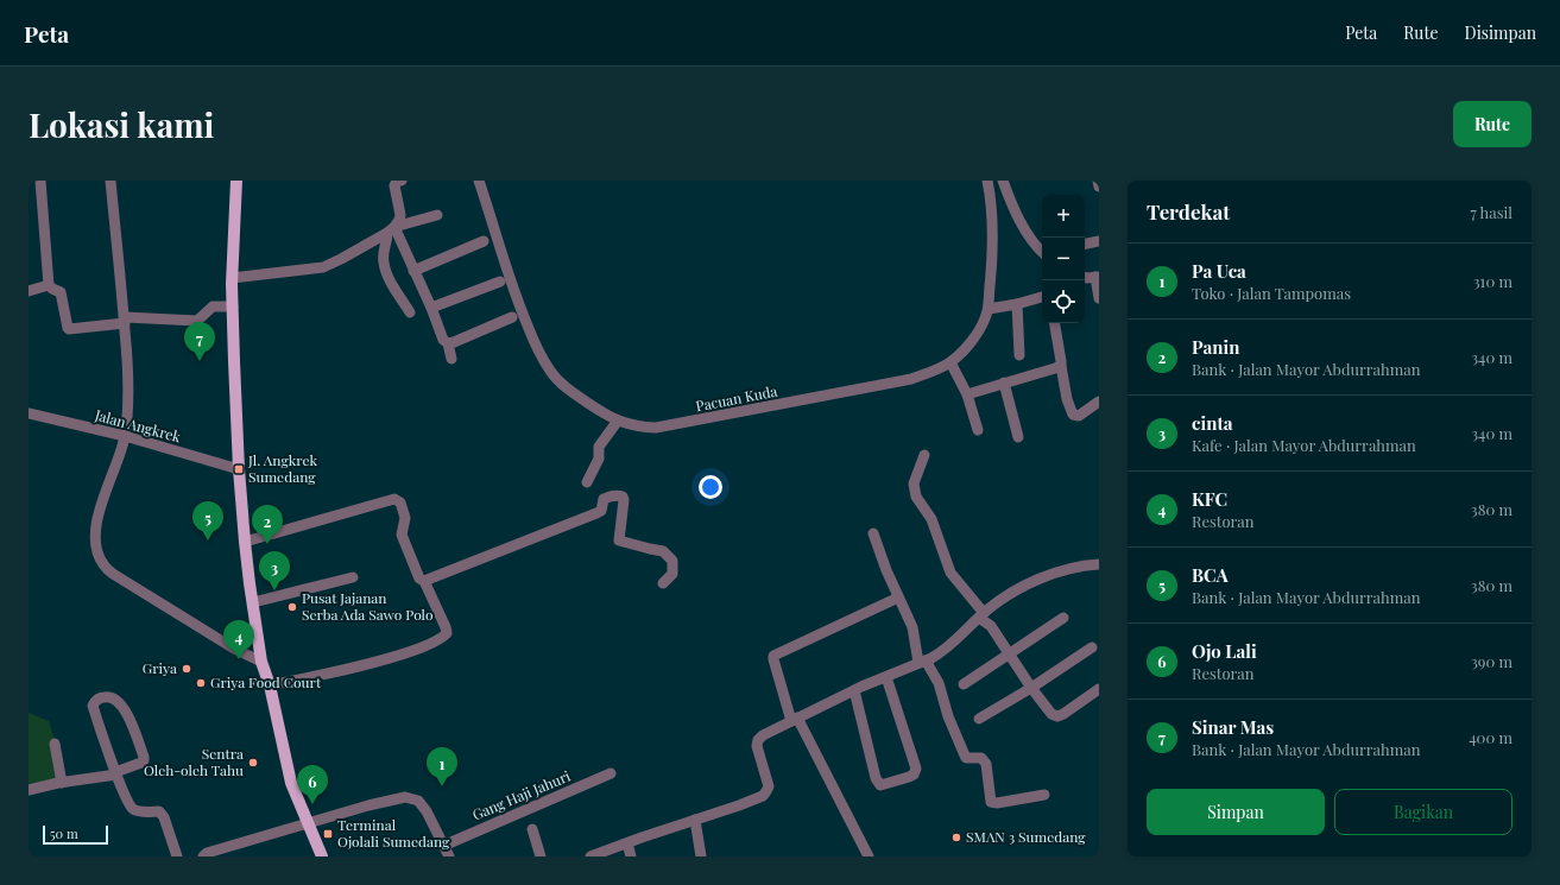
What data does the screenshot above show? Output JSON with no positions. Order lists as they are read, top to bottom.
{
  "streets": {
    "street": ["Pacuan Kuda", "Jalan Angkrek", "Gang Haji Jahuri"]
  },
  "places": {
    "transit": ["Jl. Angkrek Sumedang", "Terminal Ojolali Sumedang"],
    "other": [
      "Pusat Jajanan Serba Ada Sawo Polo",
      "Griya",
      "Griya Food Court",
      "Sentra Oleh-oleh Tahu",
      "SMAN 3 Sumedang"
    ]
  },
  "scale_bar": "50 m",
  "page": {
    "header": "Peta",
    "nav": ["Peta", "Rute", "Disimpan"],
    "buttons": [
      "Rute",
      ["Simpan", "Bagikan"]
    ],
    "title": "Lokasi kami",
    "heading": ["Terdekat", "7 hasil"],
    "map_buttons": ["+", "−"],
    "list": [
      {
        "mark": "1",
        "name": "Pa Uca",
        "note": "Toko · Jalan Tampomas",
        "value": "310 m"
      },
      {
        "mark": "2",
        "name": "Panin",
        "note": "Bank · Jalan Mayor Abdurrahman",
        "value": "340 m"
      },
      {
        "mark": "3",
        "name": "cinta",
        "note": "Kafe · Jalan Mayor Abdurrahman",
        "value": "340 m"
      },
      {
        "mark": "4",
        "name": "KFC",
        "note": "Restoran",
        "value": "380 m"
      },
      {
        "mark": "5",
        "name": "BCA",
        "note": "Bank · Jalan Mayor Abdurrahman",
        "value": "380 m"
      },
      {
        "mark": "6",
        "name": "Ojo Lali",
        "note": "Restoran",
        "value": "390 m"
      },
      {
        "mark": "7",
        "name": "Sinar Mas",
        "note": "Bank · Jalan Mayor Abdurrahman",
        "value": "400 m"
      }
    ],
    "pins": [
      "7",
      "5",
      "2",
      "3",
      "4",
      "1",
      "6"
    ],
    "scale": "50 m"
  }
}
